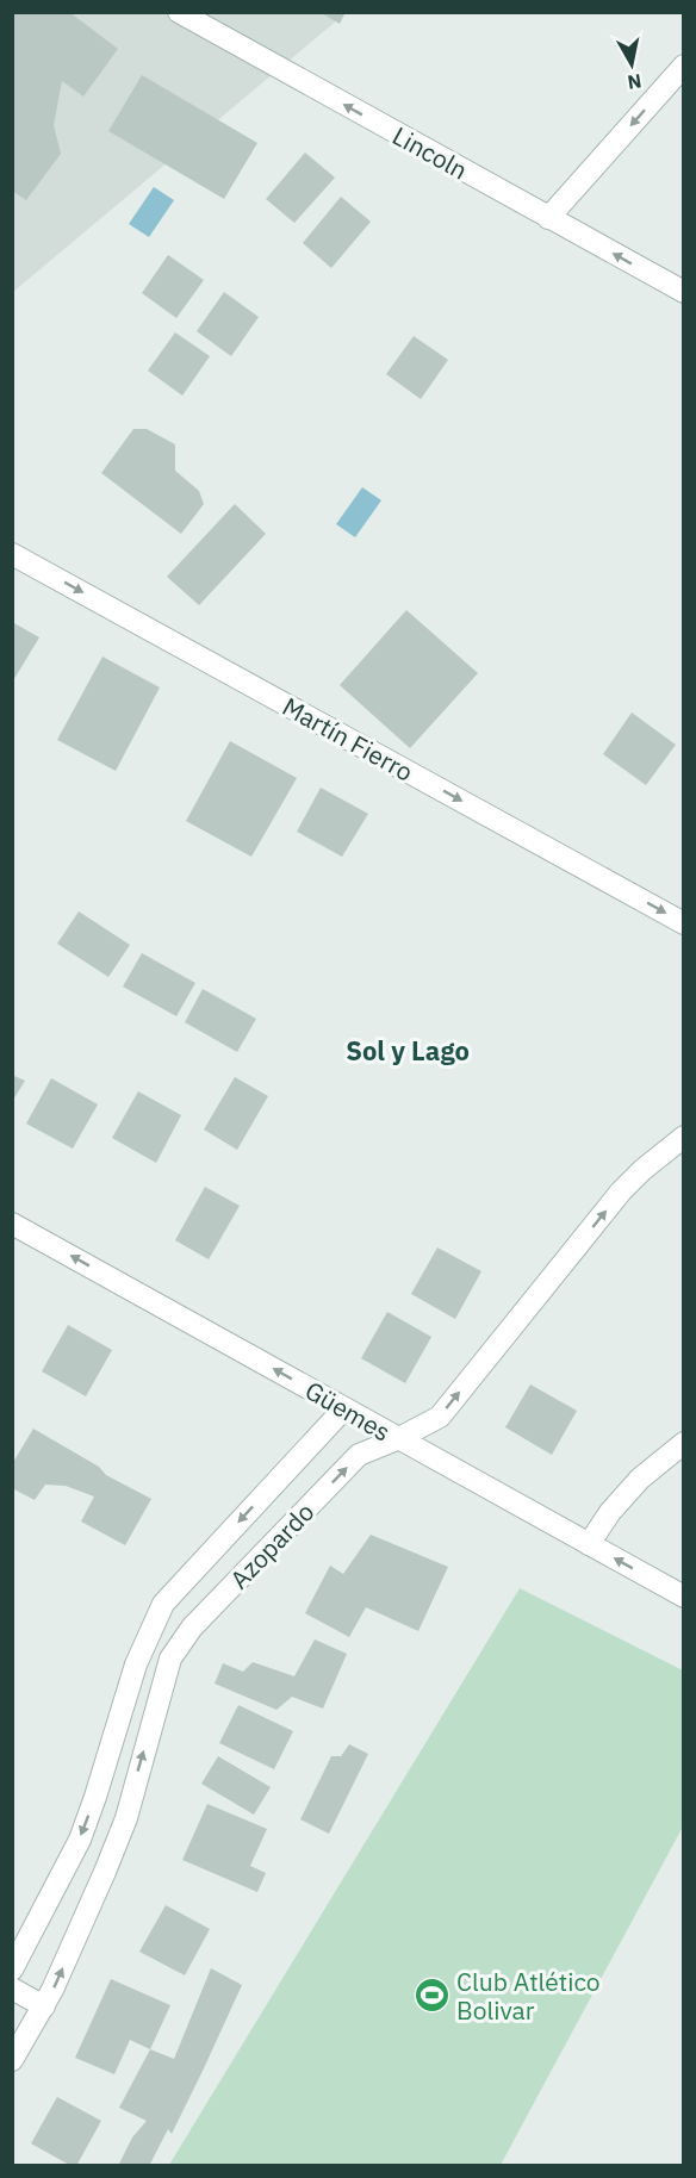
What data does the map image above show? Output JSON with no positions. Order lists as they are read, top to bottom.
{
  "streets": {
    "street": [
      "Lincoln",
      "Martín Fierro",
      "Güemes",
      "Azopardo"
    ]
  },
  "crossings": [
    ["Güemes", "Azopardo"]
  ],
  "one_way": ["Lincoln", "Martín Fierro", "Güemes"],
  "districts": ["Sol y Lago"],
  "places": {
    "sports": ["Club Atlético Bolivar"]
  },
  "north": "bottom"
}
